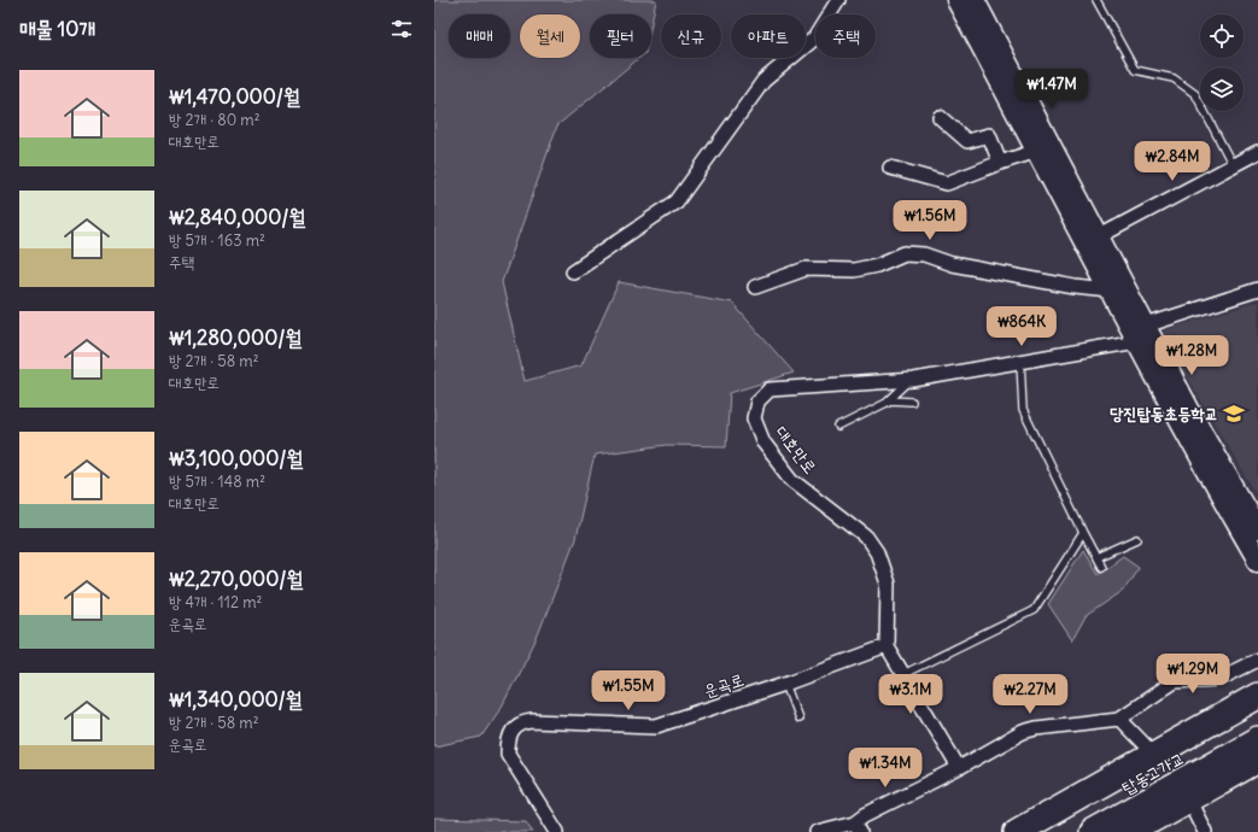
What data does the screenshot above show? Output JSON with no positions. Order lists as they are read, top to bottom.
{
  "streets": {
    "highway": ["탑동고가교"],
    "street": ["대호만로", "운곡로"]
  },
  "crossings": [
    ["대호만로", "운곡로"]
  ],
  "places": {
    "school or university": ["당진탑동초등학교"]
  },
  "page": {
    "heading": "매물 10개",
    "chip": [
      "매매",
      "월세",
      "필터",
      "신규",
      "아파트",
      "주택"
    ],
    "list": [
      {
        "name": "₩1,470,000/월",
        "note": "방 2개 · 80 m² · 대호만로"
      },
      {
        "name": "₩2,840,000/월",
        "note": "방 5개 · 163 m² · 주택"
      },
      {
        "name": "₩1,280,000/월",
        "note": "방 2개 · 58 m² · 대호만로"
      },
      {
        "name": "₩3,100,000/월",
        "note": "방 5개 · 148 m² · 대호만로"
      },
      {
        "name": "₩2,270,000/월",
        "note": "방 4개 · 112 m² · 운곡로"
      },
      {
        "name": "₩1,340,000/월",
        "note": "방 2개 · 58 m² · 운곡로"
      }
    ],
    "price": [
      "₩1.47M",
      "₩2.84M",
      "₩1.56M",
      "₩864K",
      "₩1.28M",
      "₩1.29M",
      "₩1.55M",
      "₩3.1M",
      "₩2.27M",
      "₩1.34M"
    ]
  }
}
